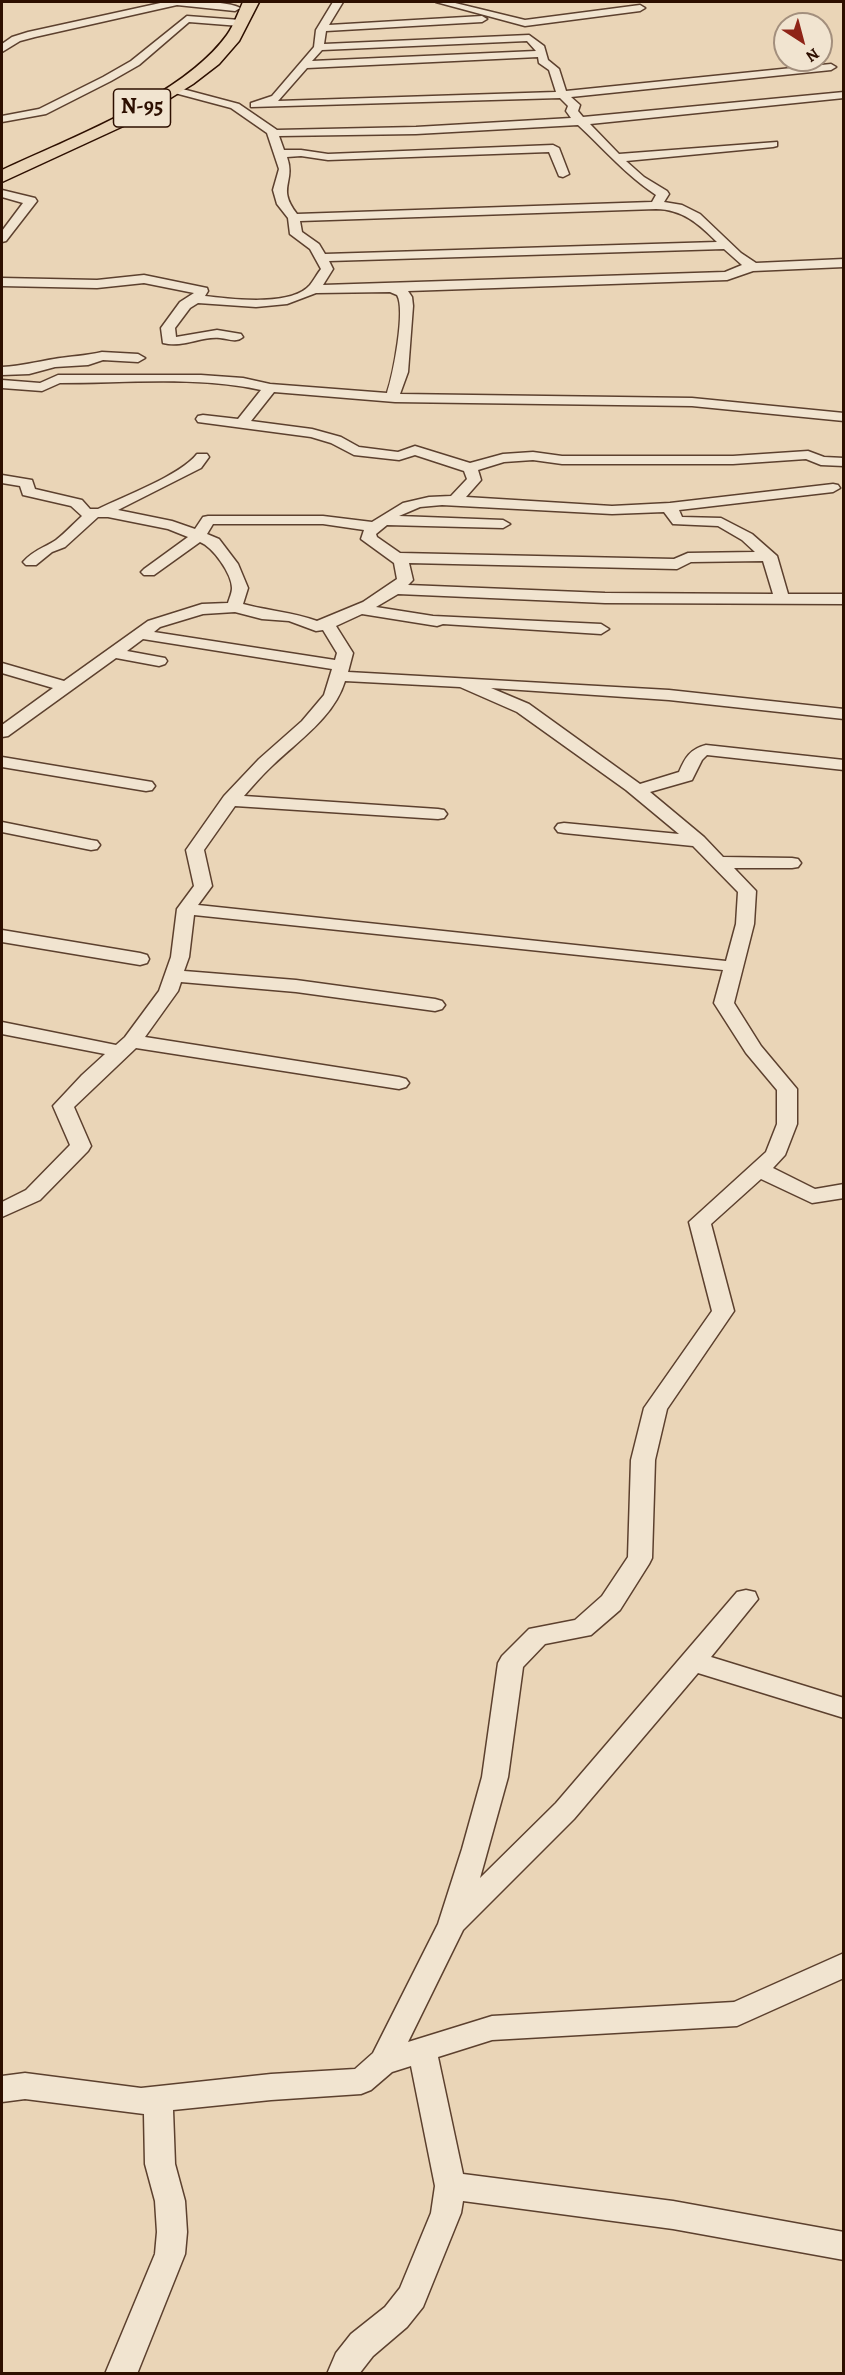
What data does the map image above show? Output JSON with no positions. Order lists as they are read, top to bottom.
{
  "streets": {
    "highway": ["N-95"]
  },
  "north": "bottom right"
}
